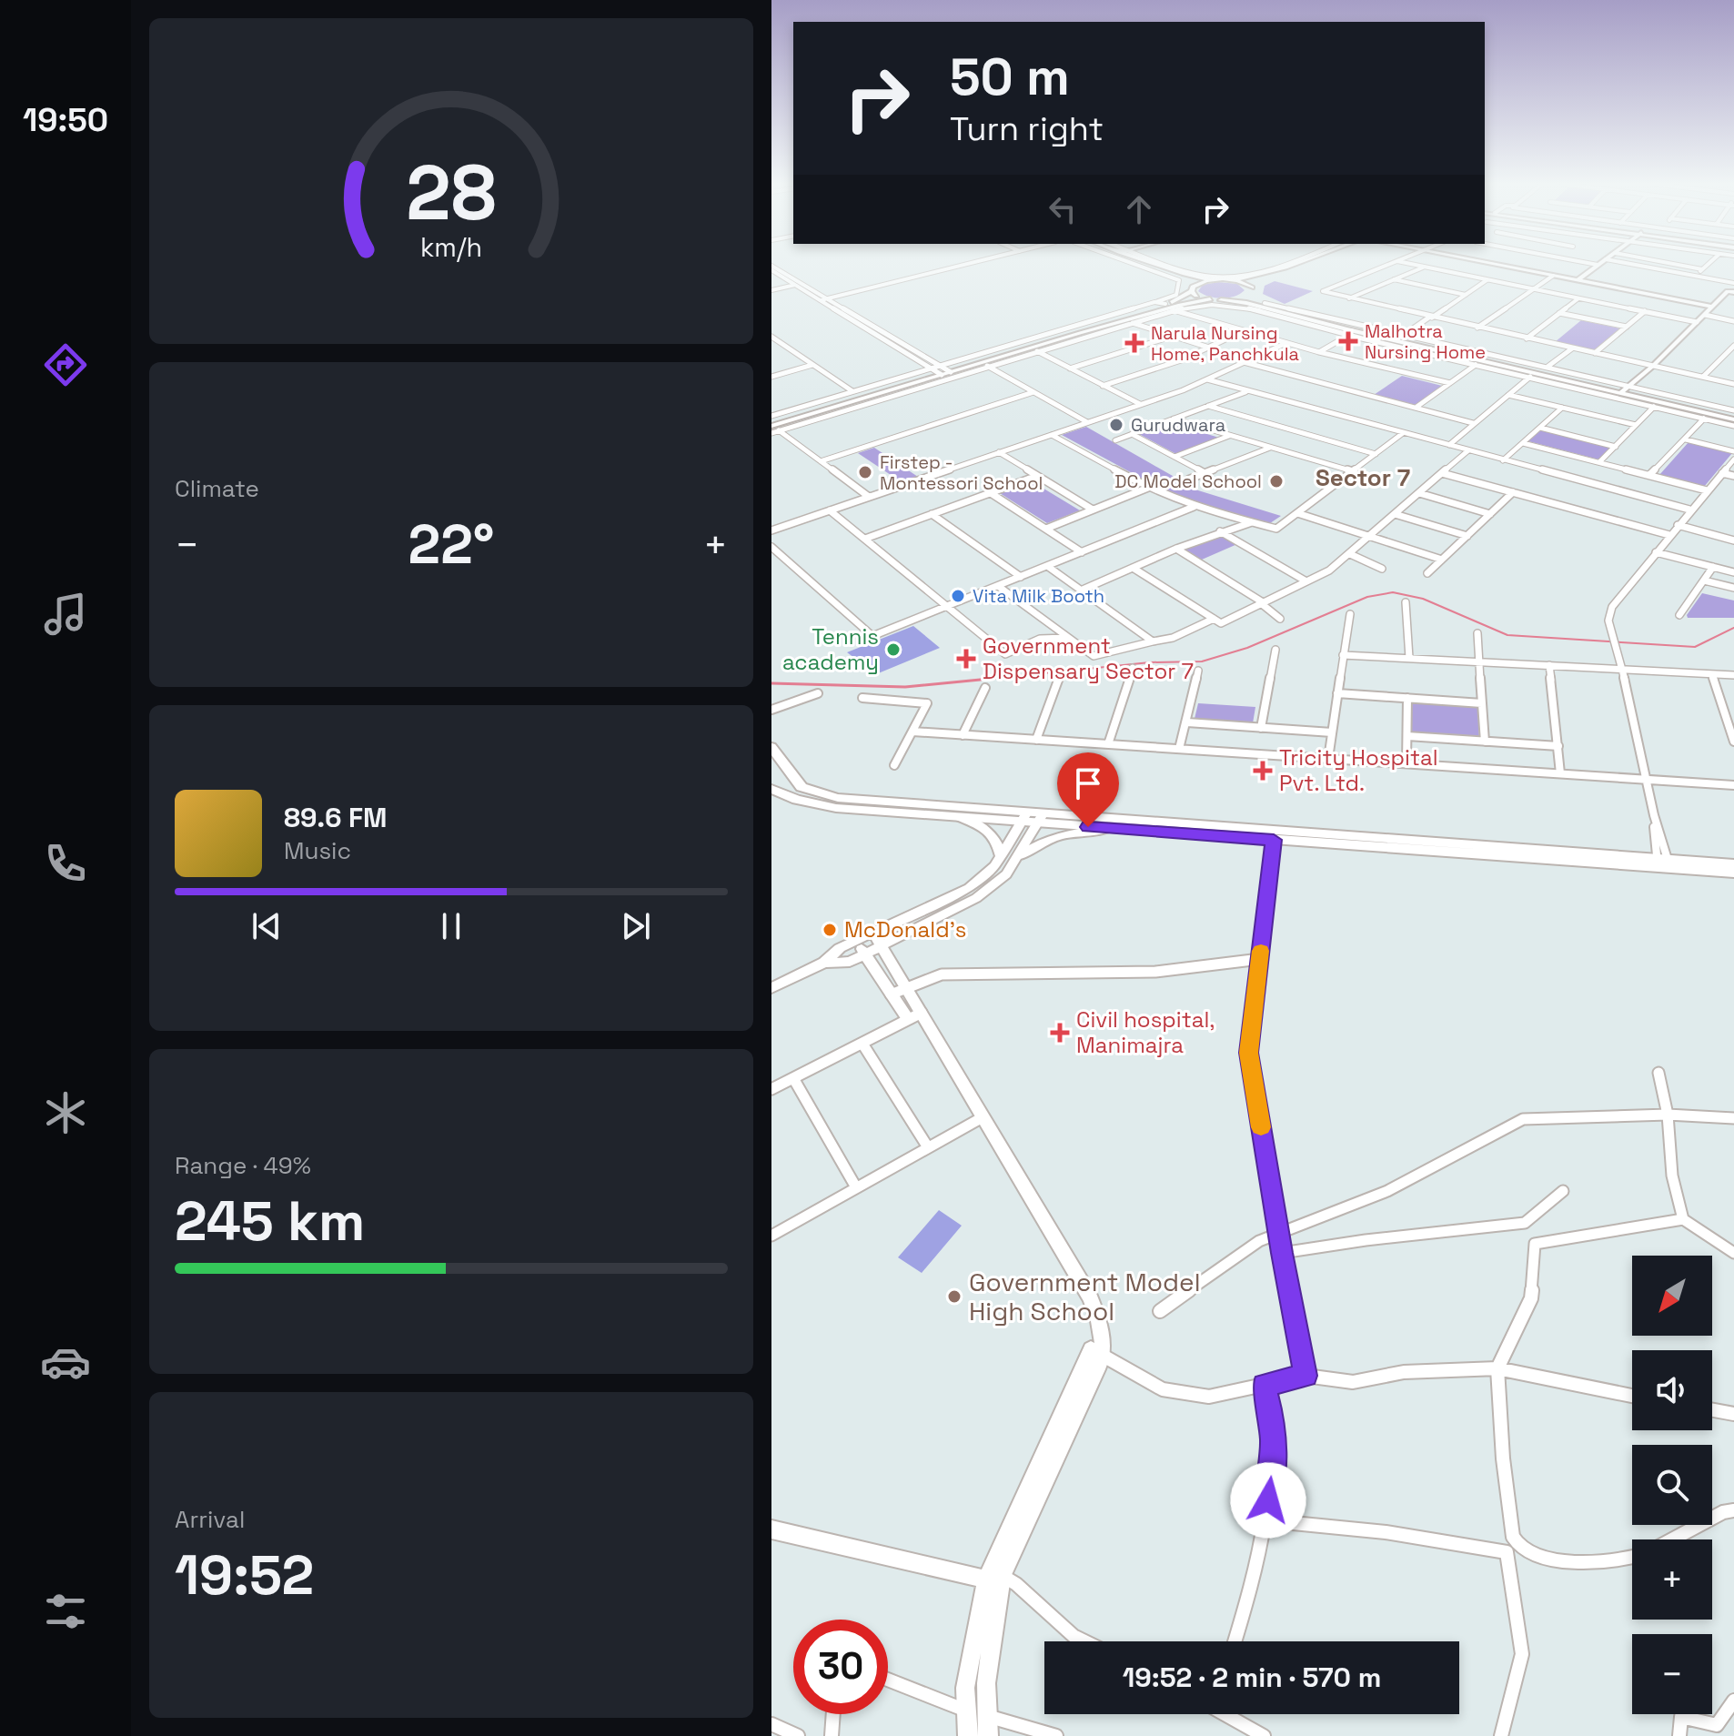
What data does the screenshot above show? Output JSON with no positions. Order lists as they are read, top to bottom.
{
  "districts": ["Sector 7"],
  "places": {
    "health": [
      "Malhotra Nursing Home",
      "Narula Nursing Home, Panchkula",
      "Government Dispensary Sector 7",
      "Tricity Hospital Pvt. Ltd.",
      "Civil hospital, Manimajra"
    ],
    "other": [
      "Gurudwara",
      "Firstep - Montessori School",
      "DC Model School",
      "Vita Milk Booth",
      "Tennis academy",
      "McDonald's",
      "Government Model High School"
    ]
  },
  "north": "bottom left",
  "page": {
    "tabs": "19:50",
    "turn": ["50 m", "Turn right"],
    "tile": [
      "Climate",
      ["Range · 49%", "245 km"],
      ["Arrival", "19:52"]
    ],
    "heat": ["−", "22°", "+"],
    "song": ["89.6 FM", "Music"],
    "map_buttons": ["+", "−"],
    "limit": "30",
    "trip": "19:52 · 2 min · 570 m",
    "gauge": ["28", "km/h"]
  }
}
